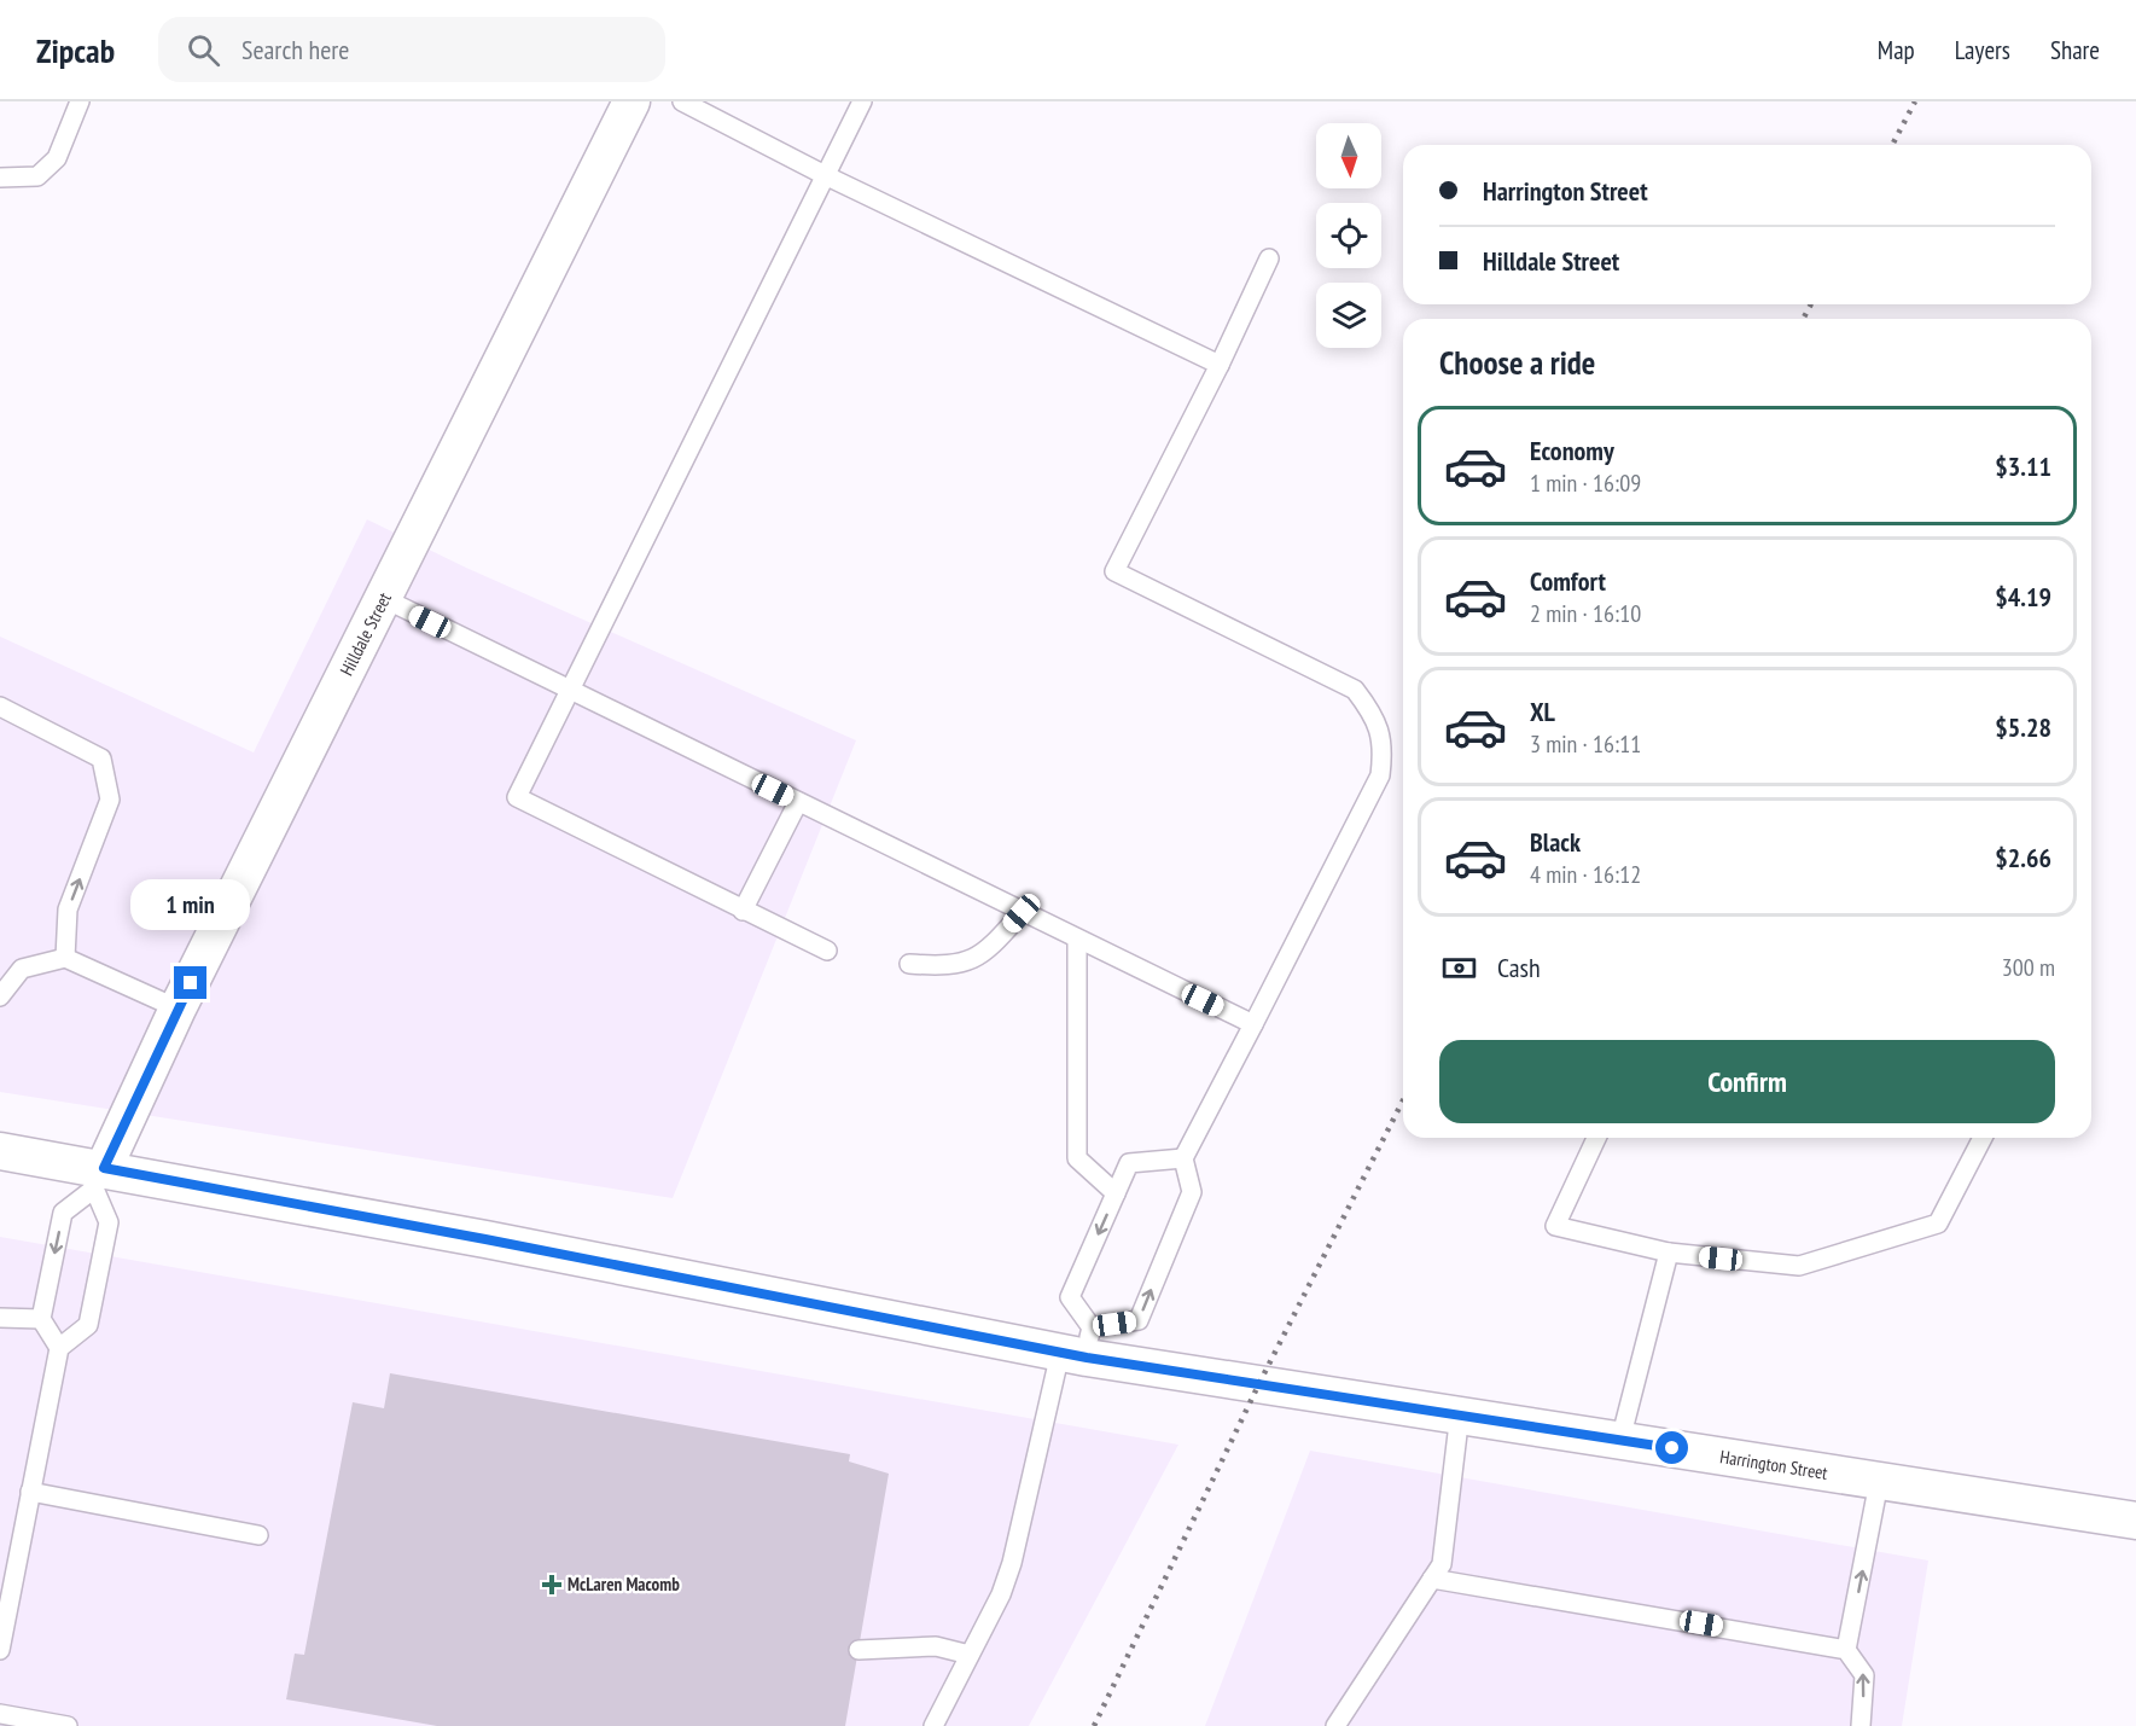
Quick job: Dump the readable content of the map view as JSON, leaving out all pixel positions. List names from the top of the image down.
{
  "streets": {
    "street": ["Hilldale Street", "Harrington Street"]
  },
  "crossings": [
    ["Hilldale Street", "Harrington Street"]
  ],
  "places": {
    "health": ["McLaren Macomb"]
  },
  "north": "bottom",
  "page": {
    "header": "Zipcab",
    "search": "Search here",
    "nav": ["Map", "Layers", "Share"],
    "banner": ["Harrington Street", "Hilldale Street"],
    "heading": "Choose a ride",
    "list": [
      {
        "name": "Economy",
        "note": "1 min · 16:09",
        "value": "$3.11"
      },
      {
        "name": "Comfort",
        "note": "2 min · 16:10",
        "value": "$4.19"
      },
      {
        "name": "XL",
        "note": "3 min · 16:11",
        "value": "$5.28"
      },
      {
        "name": "Black",
        "note": "4 min · 16:12",
        "value": "$2.66"
      }
    ],
    "bubble": "1 min",
    "pay": ["Cash", "300 m"],
    "buttons": "Confirm"
  }
}
